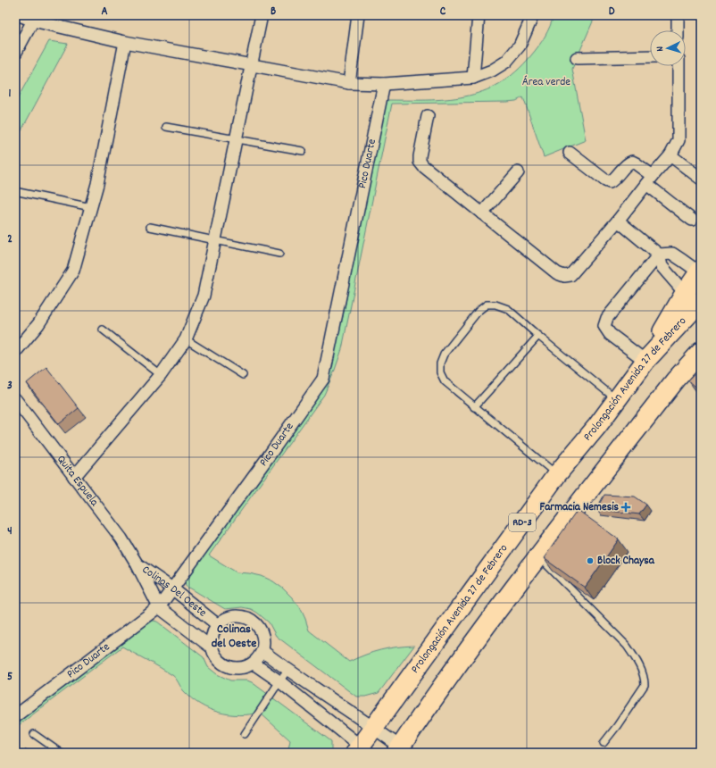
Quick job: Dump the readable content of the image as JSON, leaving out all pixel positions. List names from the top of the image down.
{
  "streets": {
    "main road": ["Prolongación Avenida 27 de Febrero", "RD-3"],
    "street": ["Pico Duarte", "Quita Espuela", "Colinas Del Oeste"]
  },
  "crossings": [
    ["Pico Duarte", "Colinas Del Oeste"],
    ["Quita Espuela", "Colinas Del Oeste"]
  ],
  "districts": ["Colinas del Oeste"],
  "parks": ["Área verde"],
  "places": {
    "health": ["Farmacia Nemesis"],
    "other": ["Block Chaysa"]
  },
  "north": "left",
  "grid": {
    "columns": [
      "A",
      "B",
      "C",
      "D"
    ],
    "rows": [
      "1",
      "2",
      "3",
      "4",
      "5"
    ]
  }
}
